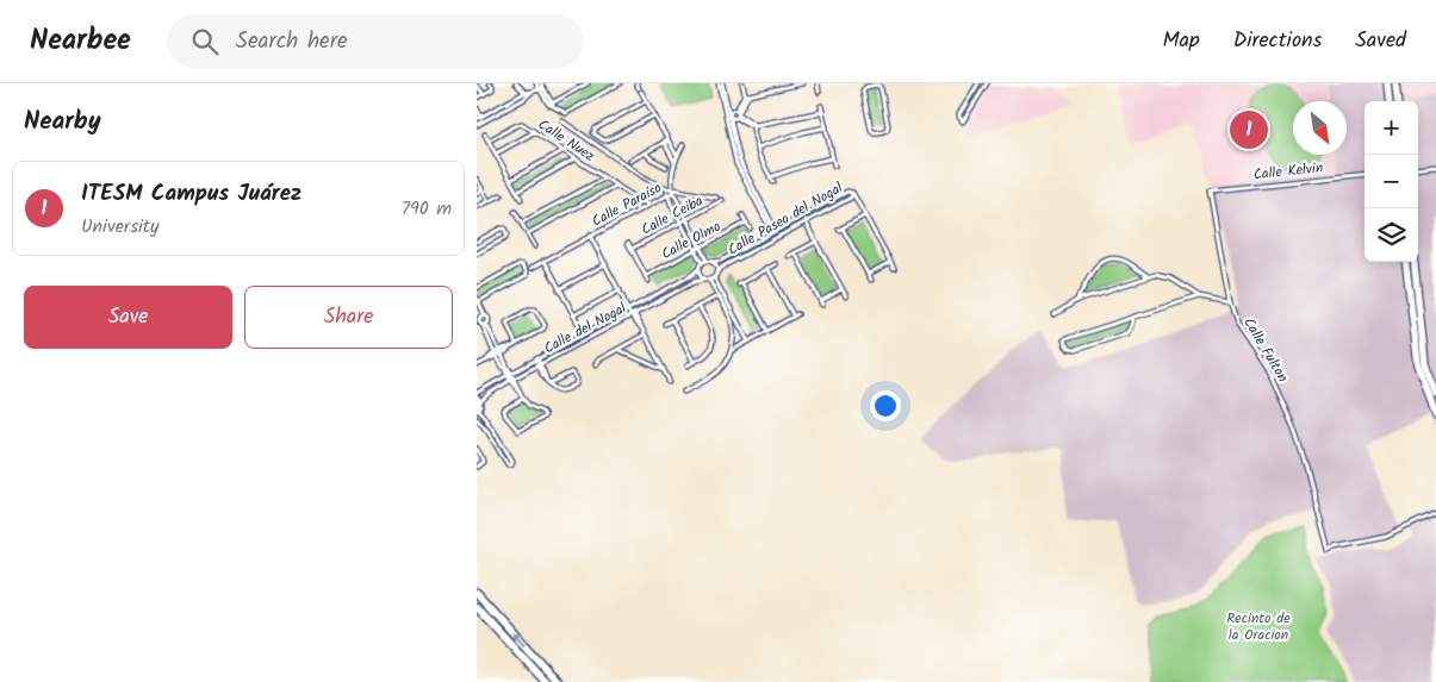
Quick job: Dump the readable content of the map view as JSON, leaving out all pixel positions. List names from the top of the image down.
{
  "streets": {
    "street": [
      "Calle Nuez",
      "Calle Kelvin",
      "Calle Paraíso",
      "Calle Ceiba",
      "Calle Paseo del Nogal",
      "Calle Olmo",
      "Calle del Nogal",
      "Calle Fulton"
    ]
  },
  "crossings": [
    ["Calle Nuez", "Calle Paraíso"],
    ["Calle Kelvin", "Calle Fulton"],
    ["Calle Paseo del Nogal", "Calle del Nogal"]
  ],
  "parks": ["Recinto de la Oracion"],
  "north": "bottom right",
  "page": {
    "header": "Nearbee",
    "search": "Search here",
    "nav": ["Map", "Directions", "Saved"],
    "heading": "Nearby",
    "map_buttons": ["+", "−"],
    "pins": "1",
    "list": [
      {
        "mark": "1",
        "name": "ITESM Campus Juárez",
        "note": "University",
        "value": "790 m"
      }
    ],
    "buttons": ["Save", "Share"]
  }
}
